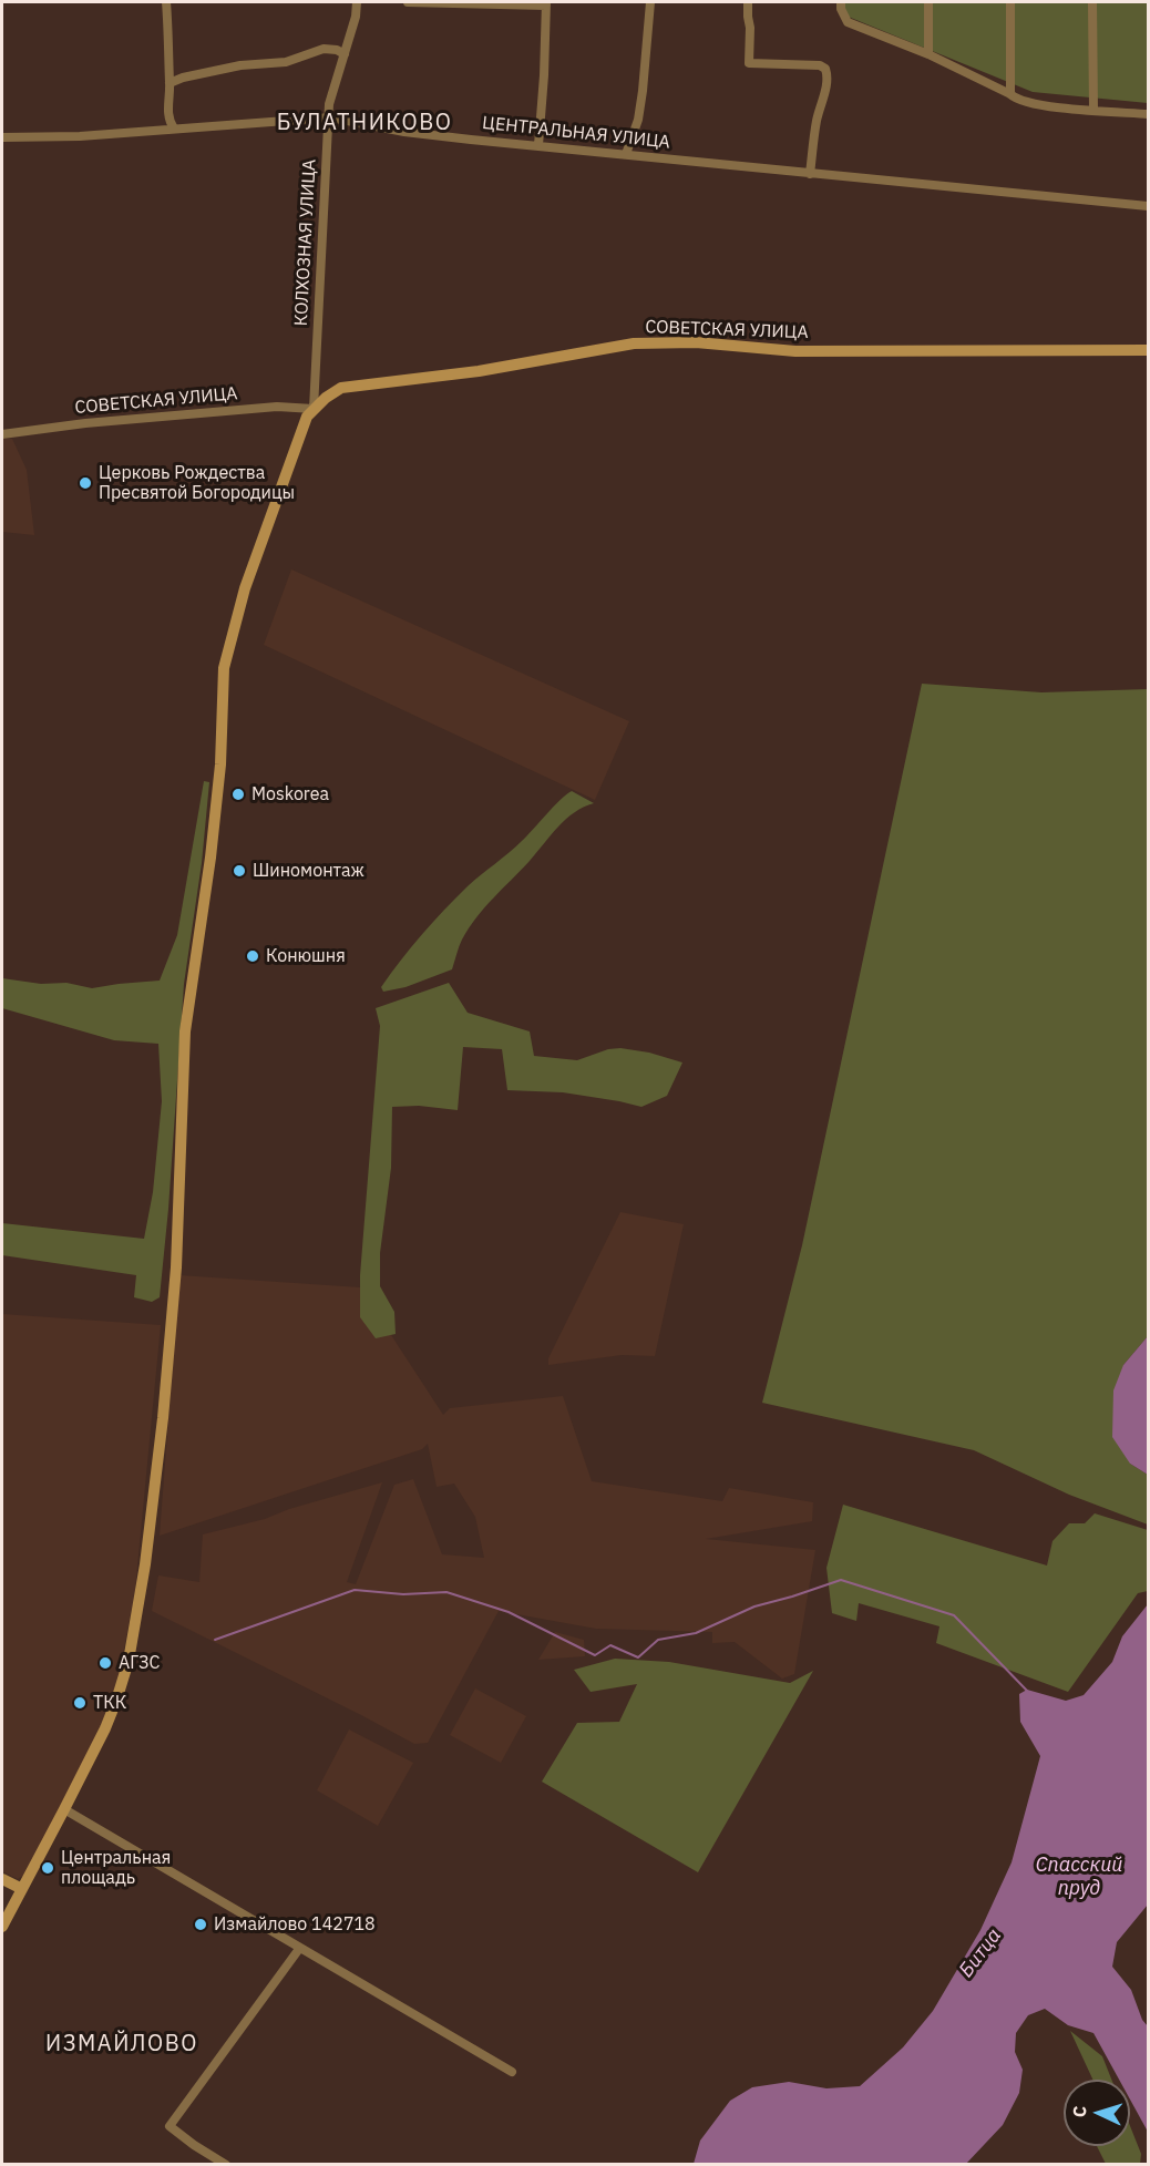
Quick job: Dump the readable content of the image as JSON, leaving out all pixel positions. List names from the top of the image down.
{
  "streets": {
    "street": ["ЦЕНТРАЛЬНАЯ УЛИЦА", "КОЛХОЗНАЯ УЛИЦА", "СОВЕТСКАЯ УЛИЦА"]
  },
  "crossings": [
    ["ЦЕНТРАЛЬНАЯ УЛИЦА", "КОЛХОЗНАЯ УЛИЦА"],
    ["КОЛХОЗНАЯ УЛИЦА", "СОВЕТСКАЯ УЛИЦА"]
  ],
  "districts": ["БУЛАТНИКОВО", "ИЗМАЙЛОВО"],
  "water": ["Спасский пруд", "Битца"],
  "places": [
    "Церковь Рождества Пресвятой Богородицы",
    "Moskorea",
    "Шиномонтаж",
    "Конюшня",
    "АГЗС",
    "ТКК",
    "Центральная площадь",
    "Измайлово 142718"
  ],
  "north": "left"
}
